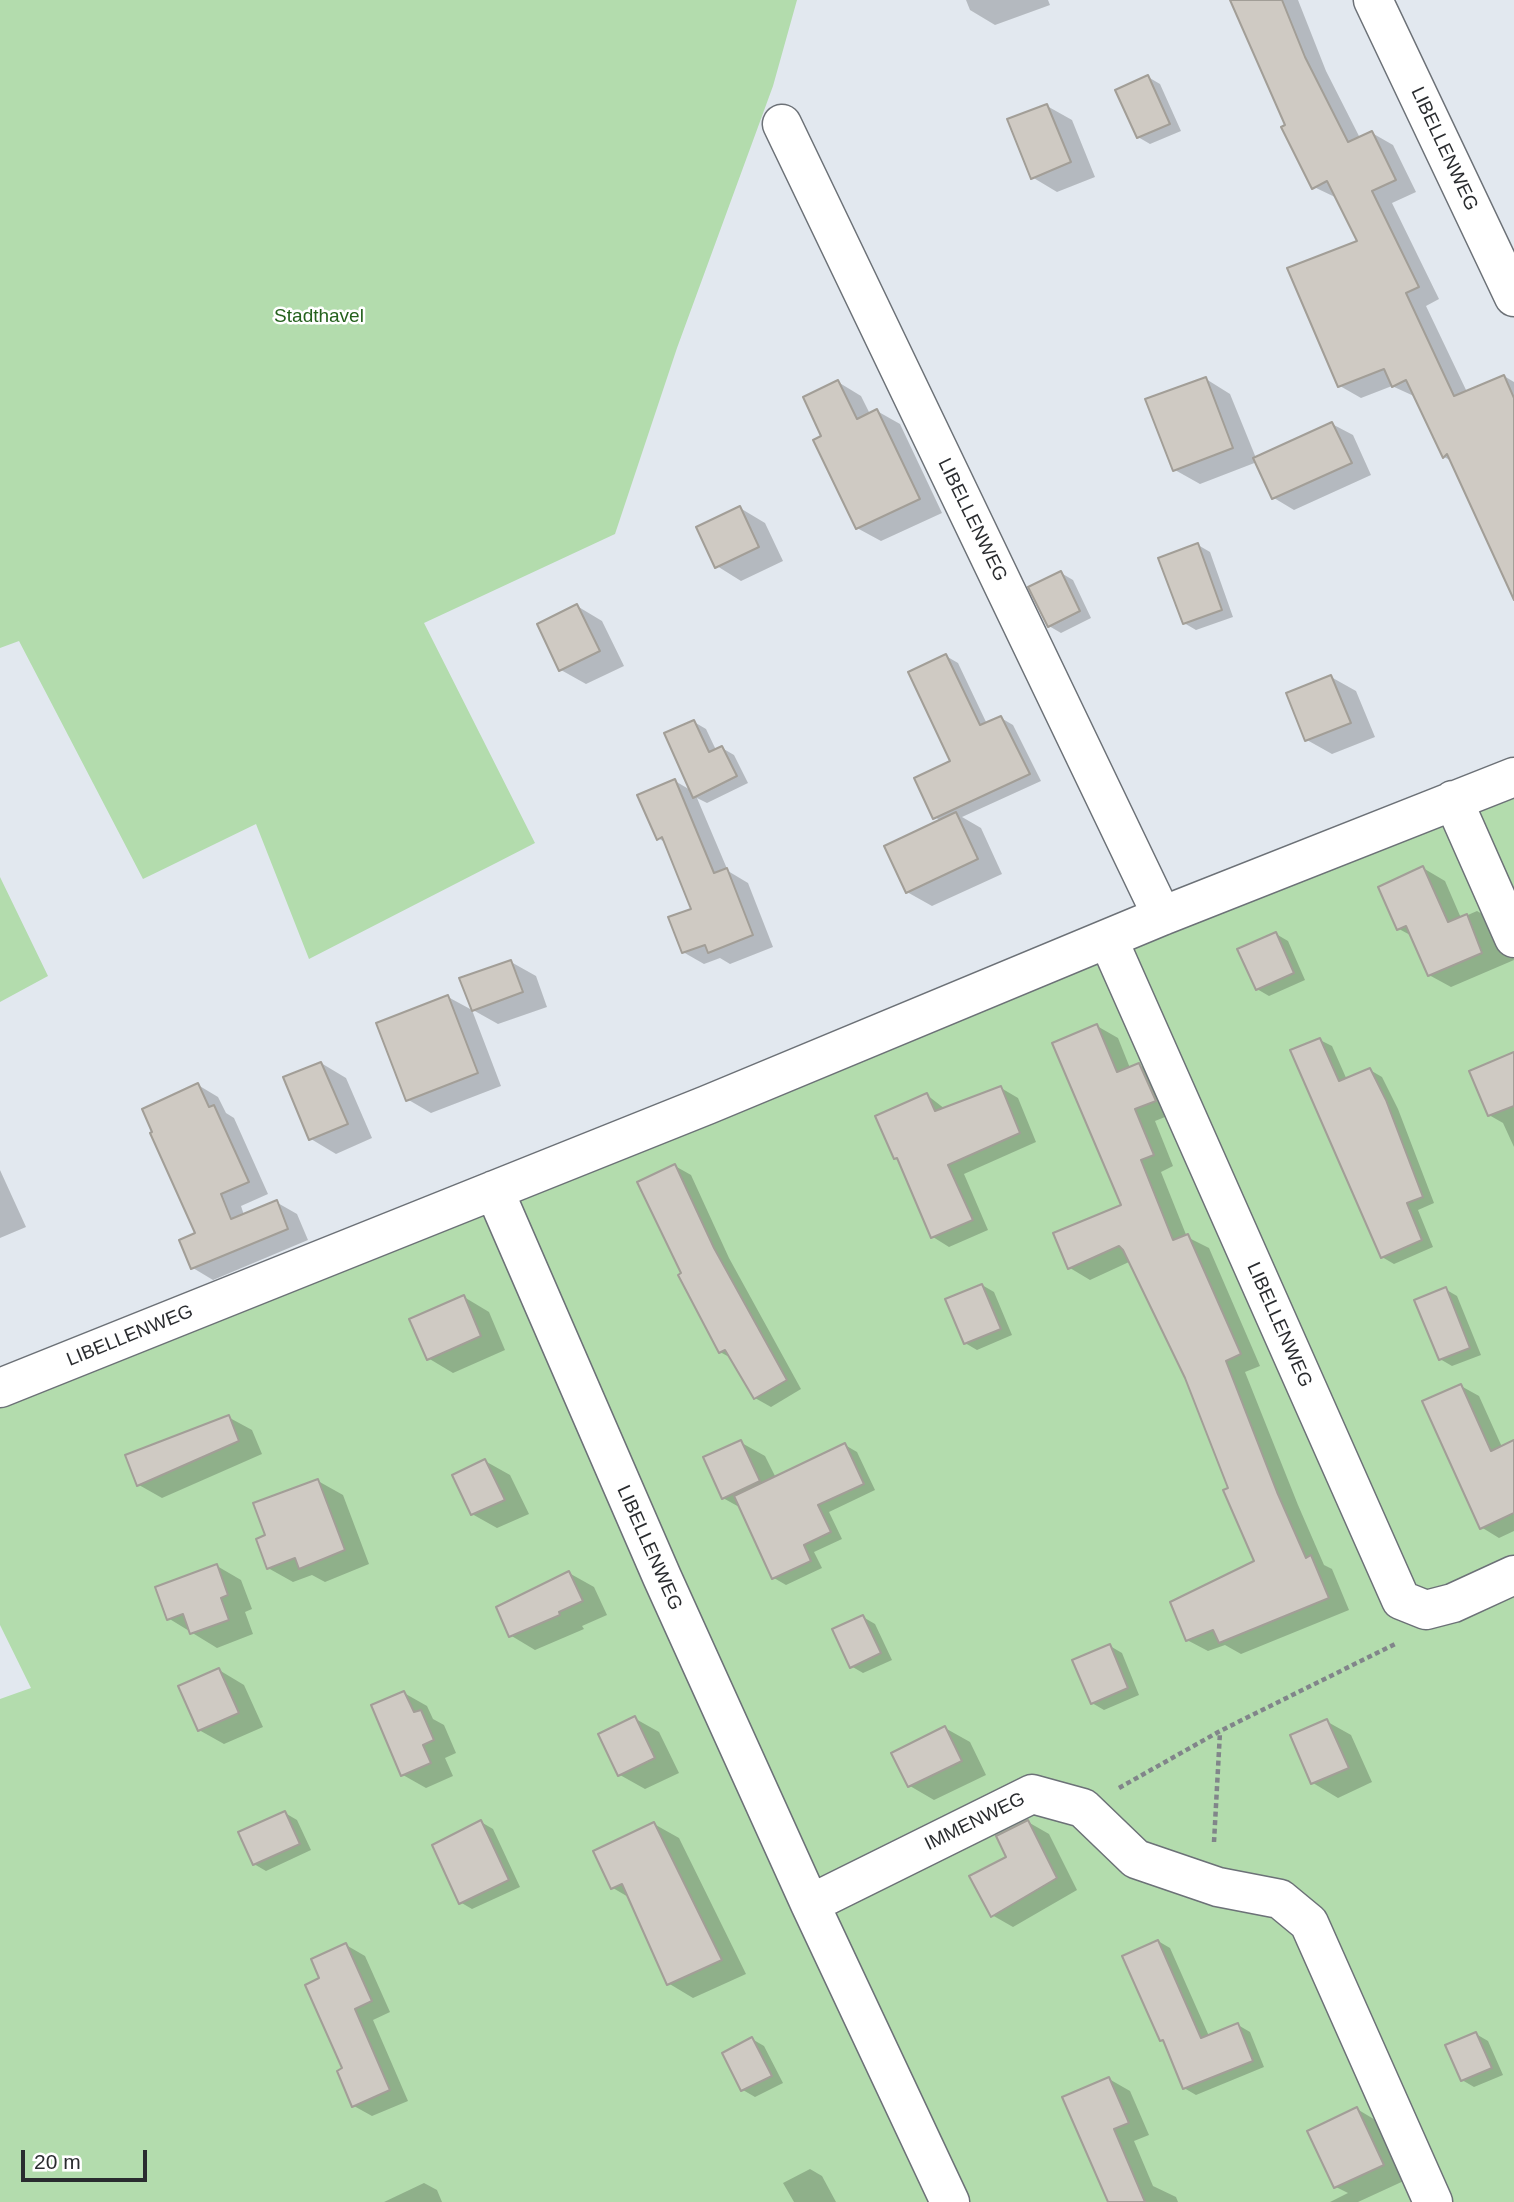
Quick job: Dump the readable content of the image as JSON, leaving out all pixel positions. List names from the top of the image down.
{
  "streets": {
    "street": ["LIBELLENWEG", "IMMENWEG"]
  },
  "crossings": [
    ["LIBELLENWEG", "IMMENWEG"]
  ],
  "parks": ["Stadthavel"],
  "scale_bar": "20 m"
}
